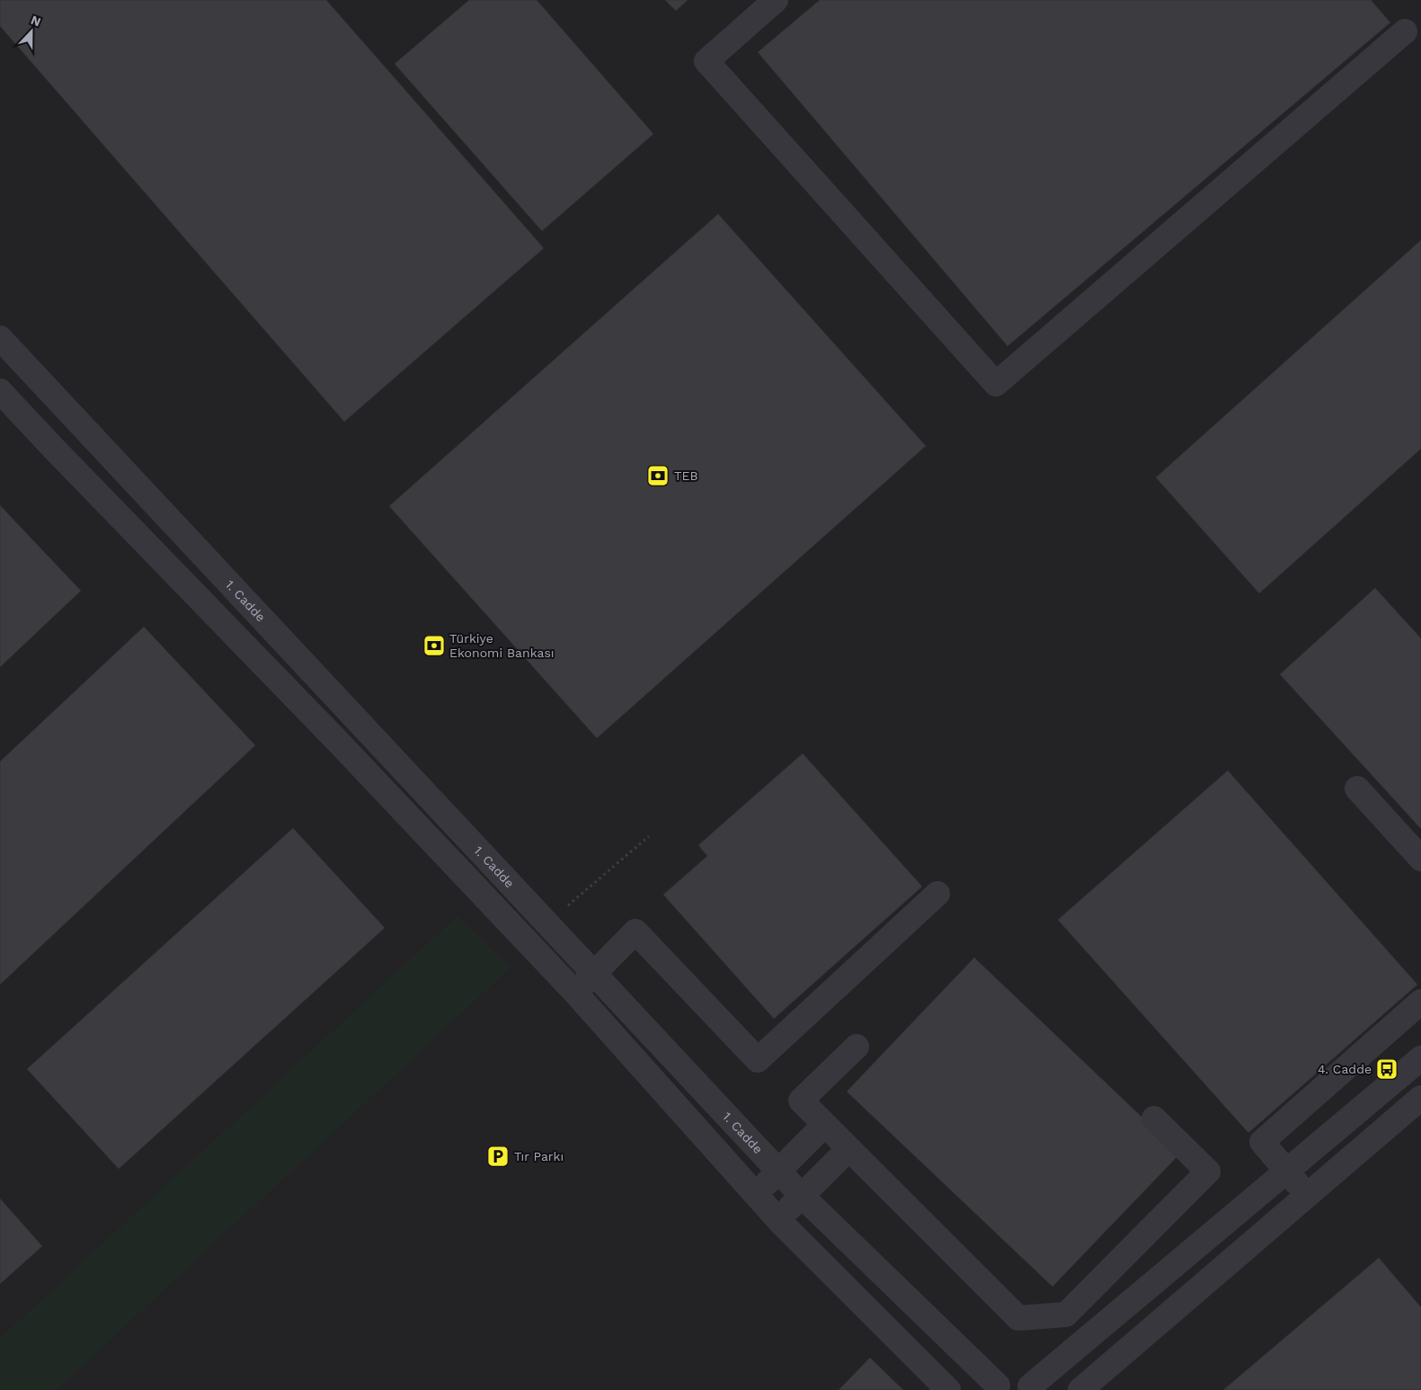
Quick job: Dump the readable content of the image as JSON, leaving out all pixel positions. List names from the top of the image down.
{
  "streets": {
    "street": ["1. Cadde"]
  },
  "places": {
    "bank": ["TEB", "Türkiye Ekonomi Bankası"],
    "bus stop": ["4. Cadde"],
    "parking": ["Tır Parkı"]
  },
  "north": "top"
}
